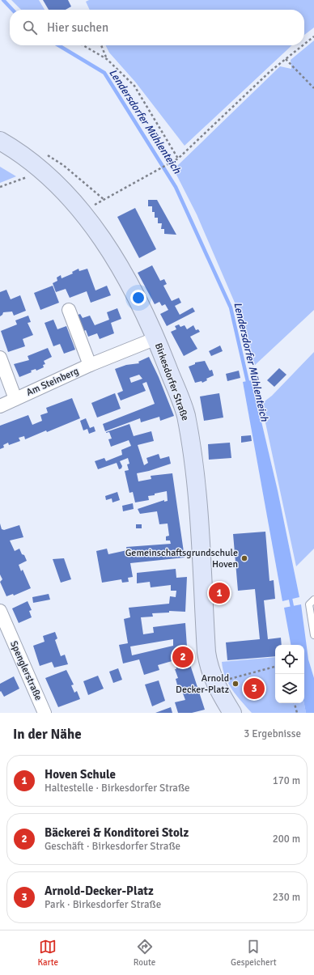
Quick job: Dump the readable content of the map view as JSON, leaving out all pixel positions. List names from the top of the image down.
{
  "streets": {
    "main road": ["Birkesdorfer Straße"],
    "street": ["Am Steinberg", "Spenglerstraße"]
  },
  "crossings": [
    ["Am Steinberg", "Birkesdorfer Straße"]
  ],
  "water": ["Lendersdorfer Mühlenteich"],
  "places": ["Gemeinschaftsgrundschule Hoven", "Arnold Decker-Platz"],
  "page": {
    "search": "Hier suchen",
    "pins": ["1", "2", "3"],
    "heading": ["In der Nähe", "3 Ergebnisse"],
    "list": [
      {
        "mark": "1",
        "name": "Hoven Schule",
        "note": "Haltestelle · Birkesdorfer Straße",
        "value": "170 m"
      },
      {
        "mark": "2",
        "name": "Bäckerei & Konditorei Stolz",
        "note": "Geschäft · Birkesdorfer Straße",
        "value": "200 m"
      },
      {
        "mark": "3",
        "name": "Arnold-Decker-Platz",
        "note": "Park · Birkesdorfer Straße",
        "value": "230 m"
      }
    ],
    "nav": ["Karte", "Route", "Gespeichert"]
  }
}
